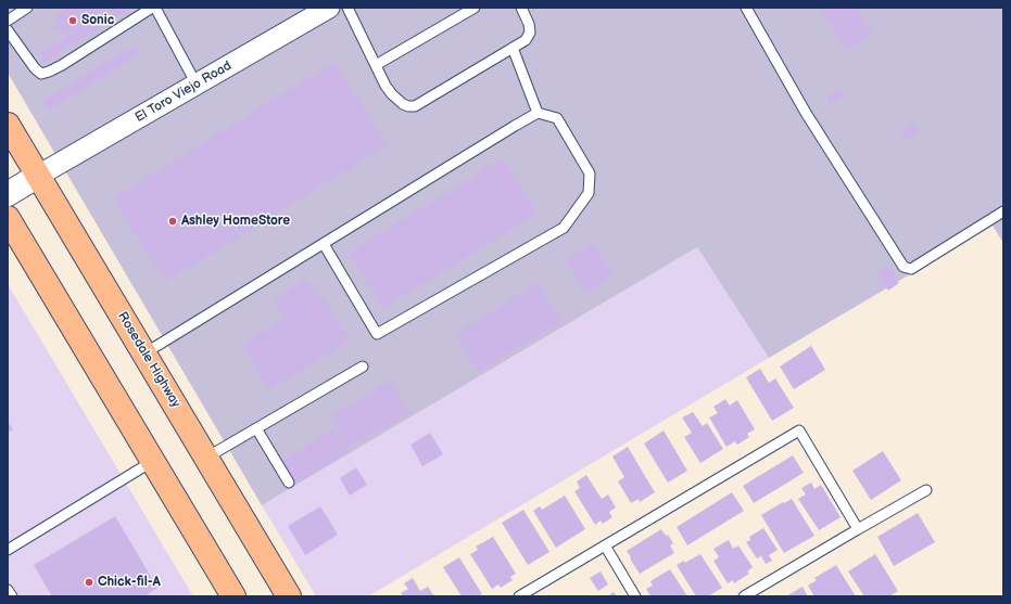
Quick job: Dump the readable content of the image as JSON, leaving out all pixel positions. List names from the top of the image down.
{
  "streets": {
    "main road": ["Rosedale Highway"],
    "street": ["El Toro Viejo Road"]
  },
  "crossings": [
    ["El Toro Viejo Road", "Rosedale Highway"]
  ],
  "places": ["Sonic", "Ashley HomeStore", "Chick-fil-A"]
}
